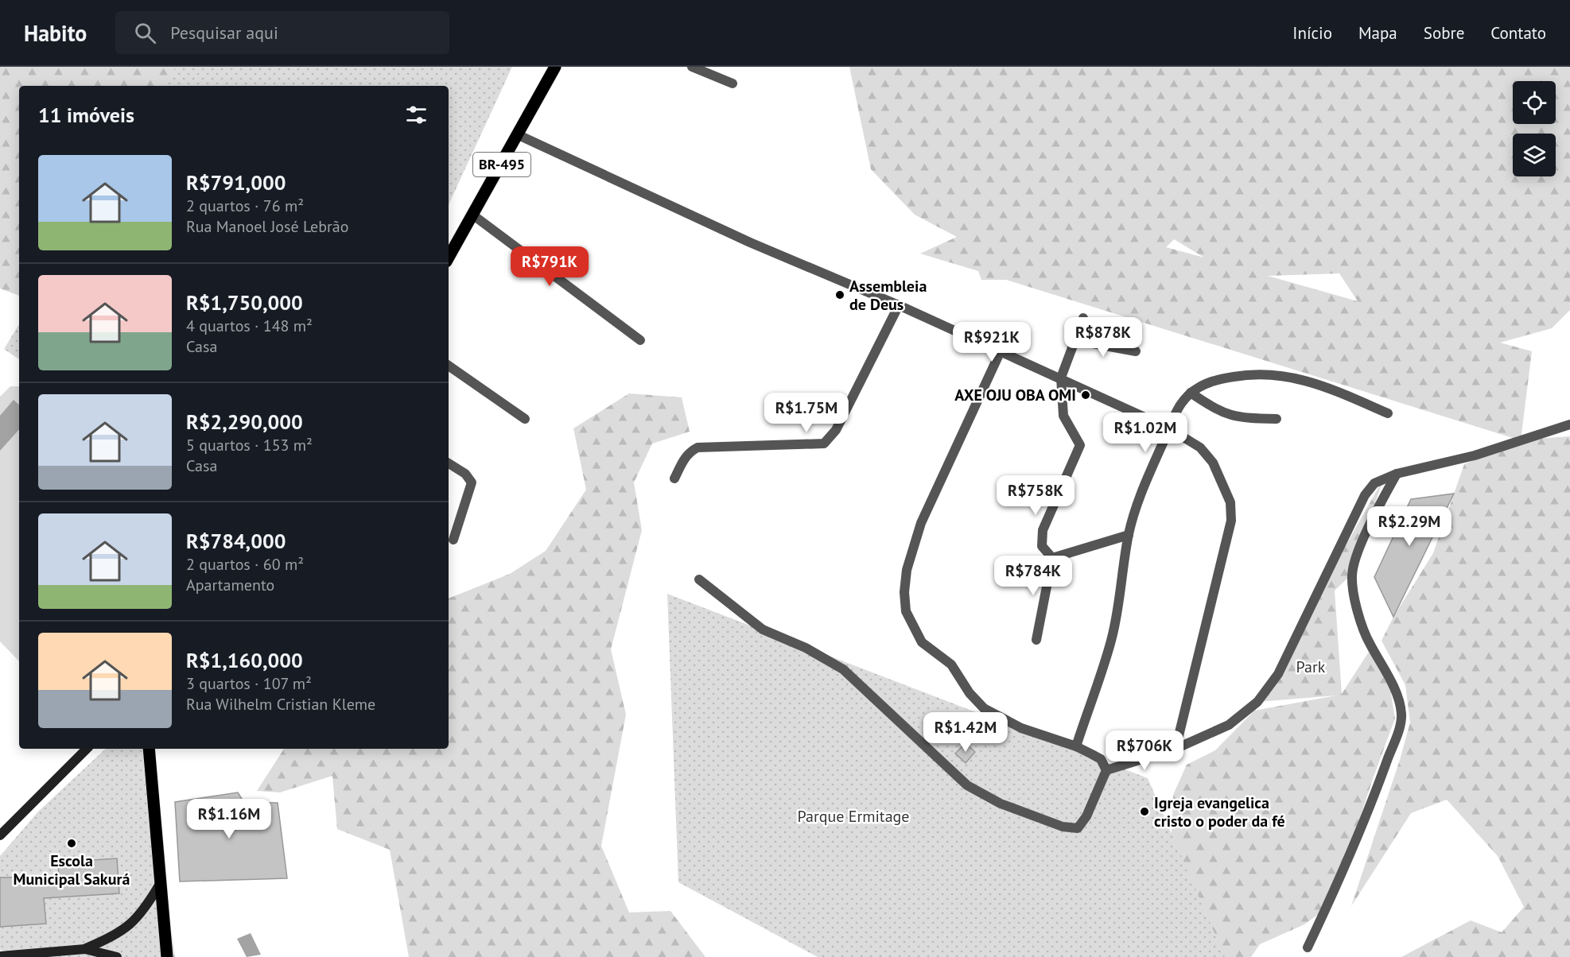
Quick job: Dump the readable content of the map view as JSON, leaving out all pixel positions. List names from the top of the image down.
{
  "streets": {
    "main road": ["BR-495"]
  },
  "parks": ["Park", "Parque Ermitage"],
  "places": [
    "Assembleia de Deus",
    "AXE OJU OBA OMI",
    "Igreja evangelica cristo o poder da fé",
    "Escola Municipal Sakurá"
  ],
  "page": {
    "header": "Habito",
    "search": "Pesquisar aqui",
    "nav": [
      "Início",
      "Mapa",
      "Sobre",
      "Contato"
    ],
    "heading": "11 imóveis",
    "list": [
      {
        "name": "R$791,000",
        "note": "2 quartos · 76 m² · Rua Manoel José Lebrão"
      },
      {
        "name": "R$1,750,000",
        "note": "4 quartos · 148 m² · Casa"
      },
      {
        "name": "R$2,290,000",
        "note": "5 quartos · 153 m² · Casa"
      },
      {
        "name": "R$784,000",
        "note": "2 quartos · 60 m² · Apartamento"
      },
      {
        "name": "R$1,160,000",
        "note": "3 quartos · 107 m² · Rua Wilhelm Cristian Kleme"
      }
    ],
    "price": [
      "R$791K",
      "R$878K",
      "R$921K",
      "R$1.75M",
      "R$1.02M",
      "R$758K",
      "R$2.29M",
      "R$784K",
      "R$1.42M",
      "R$706K",
      "R$1.16M"
    ]
  }
}
